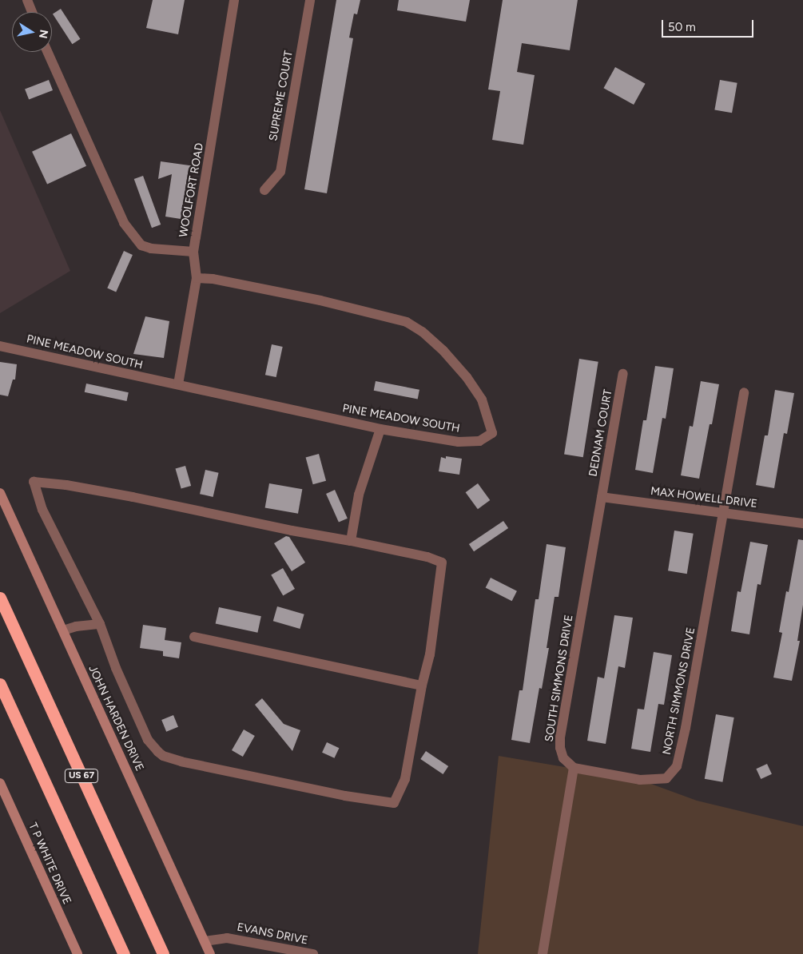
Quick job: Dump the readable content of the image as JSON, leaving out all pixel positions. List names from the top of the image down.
{
  "streets": {
    "highway": ["US 67"],
    "street": [
      "SUPREME COURT",
      "WOOLFORT ROAD",
      "PINE MEADOW SOUTH",
      "DEDNAM COURT",
      "MAX HOWELL DRIVE",
      "SOUTH SIMMONS DRIVE",
      "NORTH SIMMONS DRIVE",
      "JOHN HARDEN DRIVE",
      "T P WHITE DRIVE",
      "EVANS DRIVE"
    ]
  },
  "crossings": [
    ["WOOLFORT ROAD", "PINE MEADOW SOUTH"],
    ["DEDNAM COURT", "MAX HOWELL DRIVE"],
    ["DEDNAM COURT", "SOUTH SIMMONS DRIVE"],
    ["MAX HOWELL DRIVE", "SOUTH SIMMONS DRIVE"],
    ["MAX HOWELL DRIVE", "NORTH SIMMONS DRIVE"],
    ["SOUTH SIMMONS DRIVE", "NORTH SIMMONS DRIVE"],
    ["JOHN HARDEN DRIVE", "EVANS DRIVE"]
  ],
  "scale_bar": "50 m",
  "north": "right"
}
